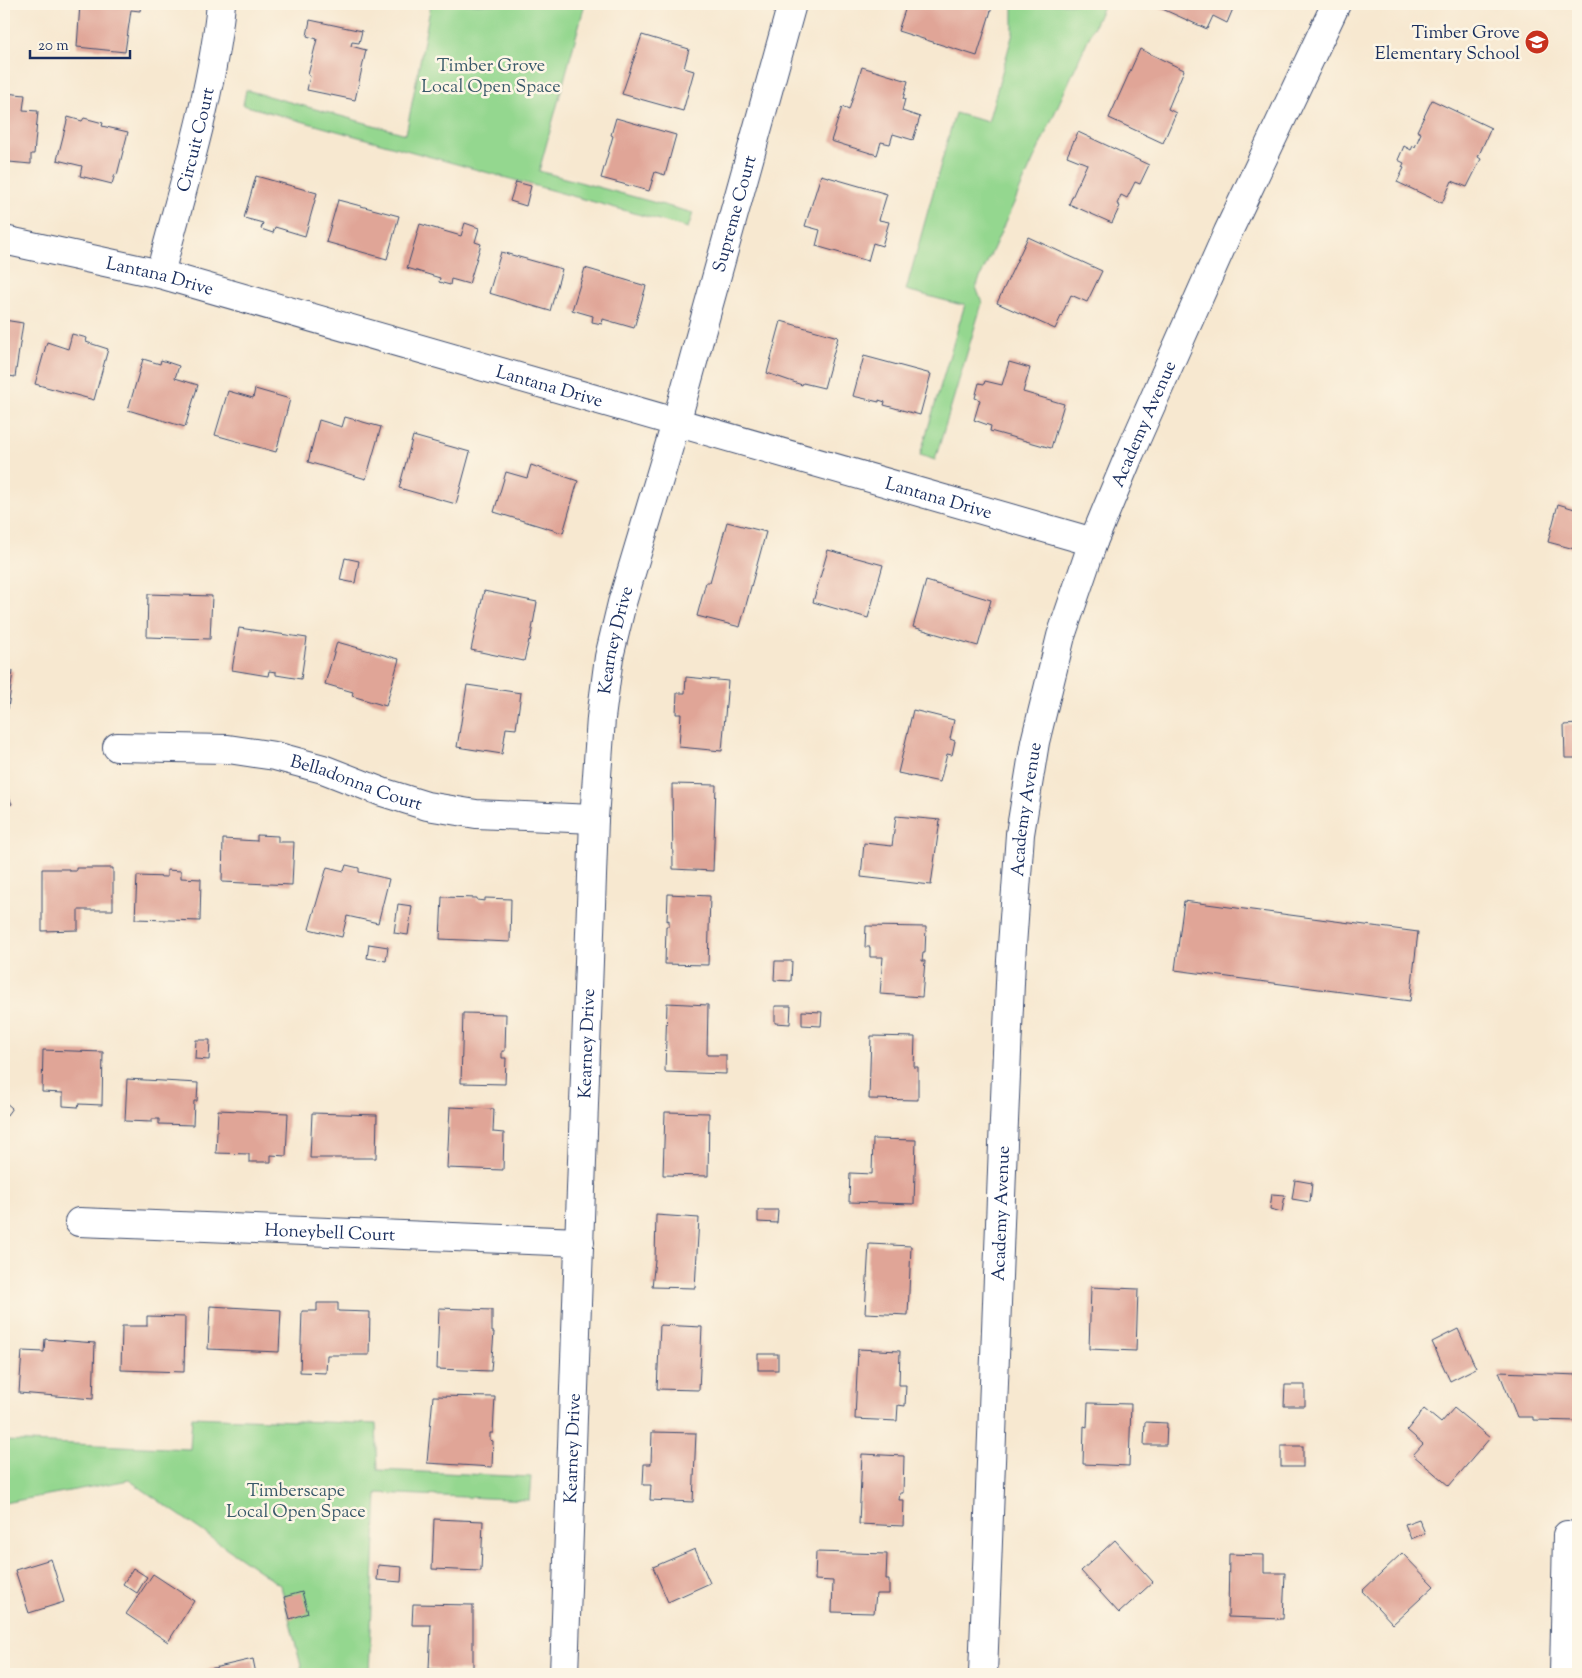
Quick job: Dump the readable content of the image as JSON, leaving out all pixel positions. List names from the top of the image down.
{
  "streets": {
    "street": [
      "Circuit Court",
      "Supreme Court",
      "Lantana Drive",
      "Academy Avenue",
      "Kearney Drive",
      "Belladonna Court",
      "Honeybell Court"
    ]
  },
  "crossings": [
    ["Circuit Court", "Lantana Drive"],
    ["Supreme Court", "Lantana Drive"],
    ["Supreme Court", "Kearney Drive"],
    ["Lantana Drive", "Academy Avenue"],
    ["Lantana Drive", "Kearney Drive"],
    ["Kearney Drive", "Belladonna Court"],
    ["Kearney Drive", "Honeybell Court"]
  ],
  "parks": ["Timber Grove Local Open Space", "Timberscape Local Open Space"],
  "places": {
    "school or university": ["Timber Grove Elementary School"]
  },
  "scale_bar": "20 m"
}
